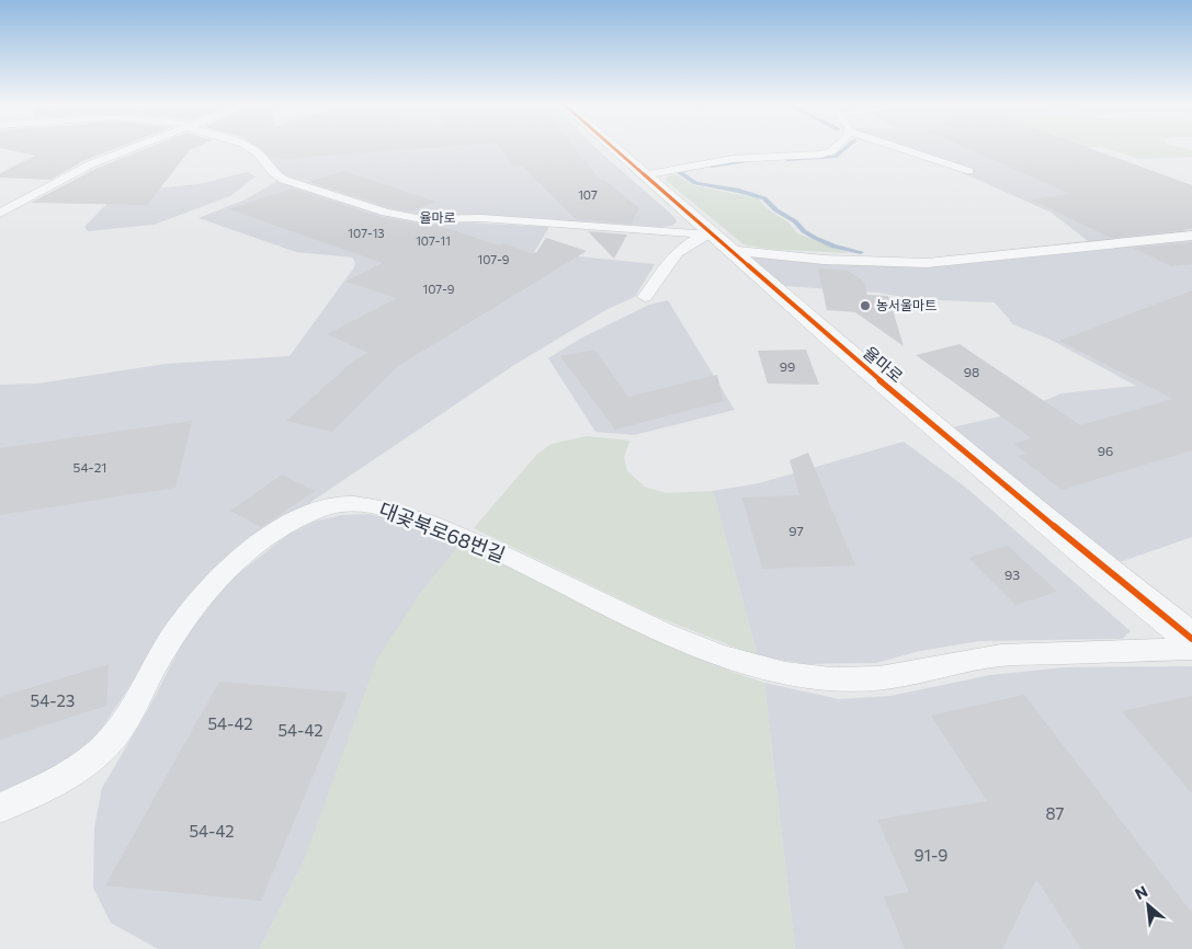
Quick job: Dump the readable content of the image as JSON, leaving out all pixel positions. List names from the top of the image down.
{
  "streets": {
    "street": ["율마로"],
    "lane": ["대곶북로68번길"]
  },
  "places": ["농서울마트"],
  "house_numbers": [
    "107",
    "107-13",
    "107-11",
    "107-9",
    "107-9",
    "99",
    "98",
    "96",
    "54-21",
    "97",
    "93",
    "54-23",
    "54-42",
    "54-42",
    "87",
    "54-42",
    "91-9"
  ],
  "north": "top left"
}
